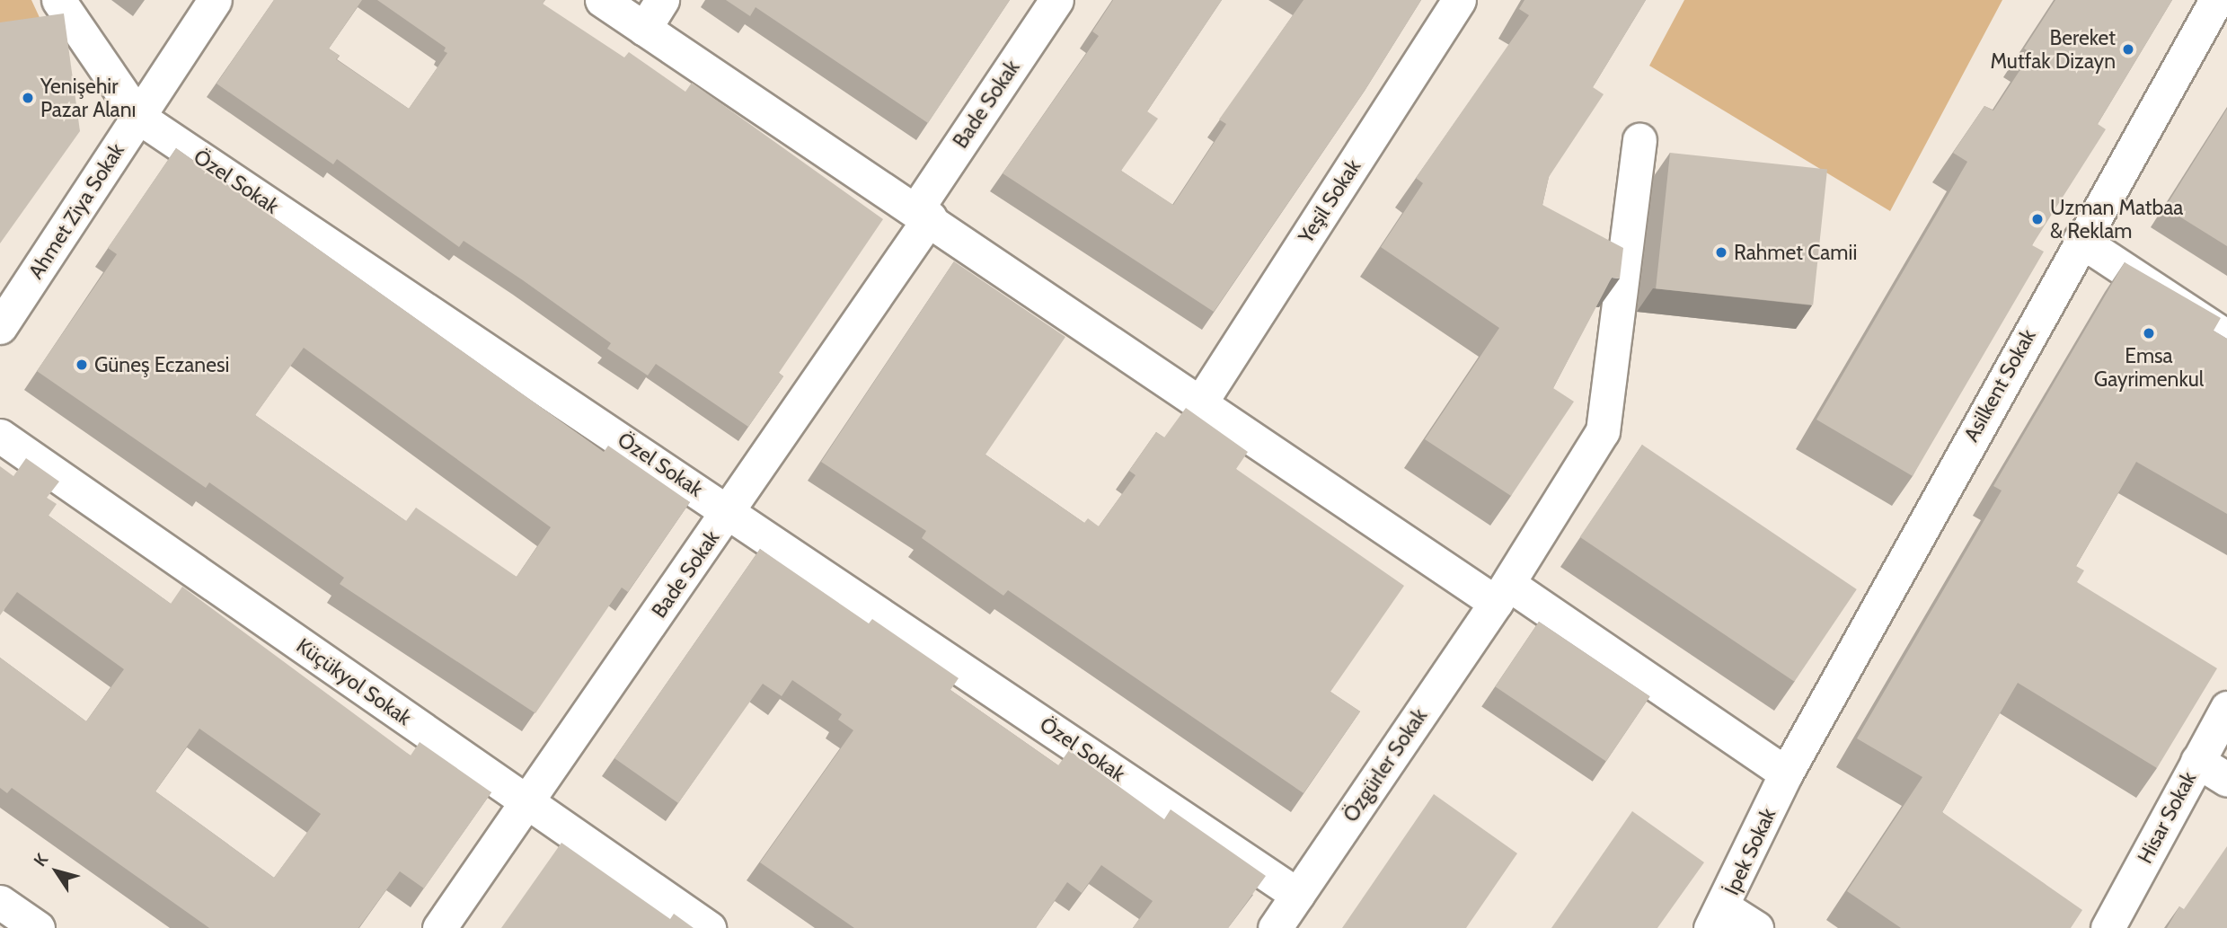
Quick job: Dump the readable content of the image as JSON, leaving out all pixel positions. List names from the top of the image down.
{
  "streets": {
    "street": [
      "Bade Sokak",
      "Özel Sokak",
      "Yeşil Sokak",
      "Ahmet Ziya Sokak",
      "Asilkent Sokak",
      "Küçükyol Sokak",
      "Özgürler Sokak",
      "Hisar Sokak",
      "İpek Sokak"
    ]
  },
  "crossings": [
    ["Bade Sokak", "Özel Sokak"],
    ["Bade Sokak", "Küçükyol Sokak"],
    ["Özel Sokak", "Ahmet Ziya Sokak"],
    ["Özel Sokak", "Özgürler Sokak"],
    ["Asilkent Sokak", "İpek Sokak"]
  ],
  "places": [
    "Bereket Mutfak Dizayn",
    "Yenişehir Pazar Alanı",
    "Uzman Matbaa & Reklam",
    "Rahmet Camii",
    "Emsa Gayrimenkul",
    "Güneş Eczanesi"
  ],
  "north": "top left"
}
